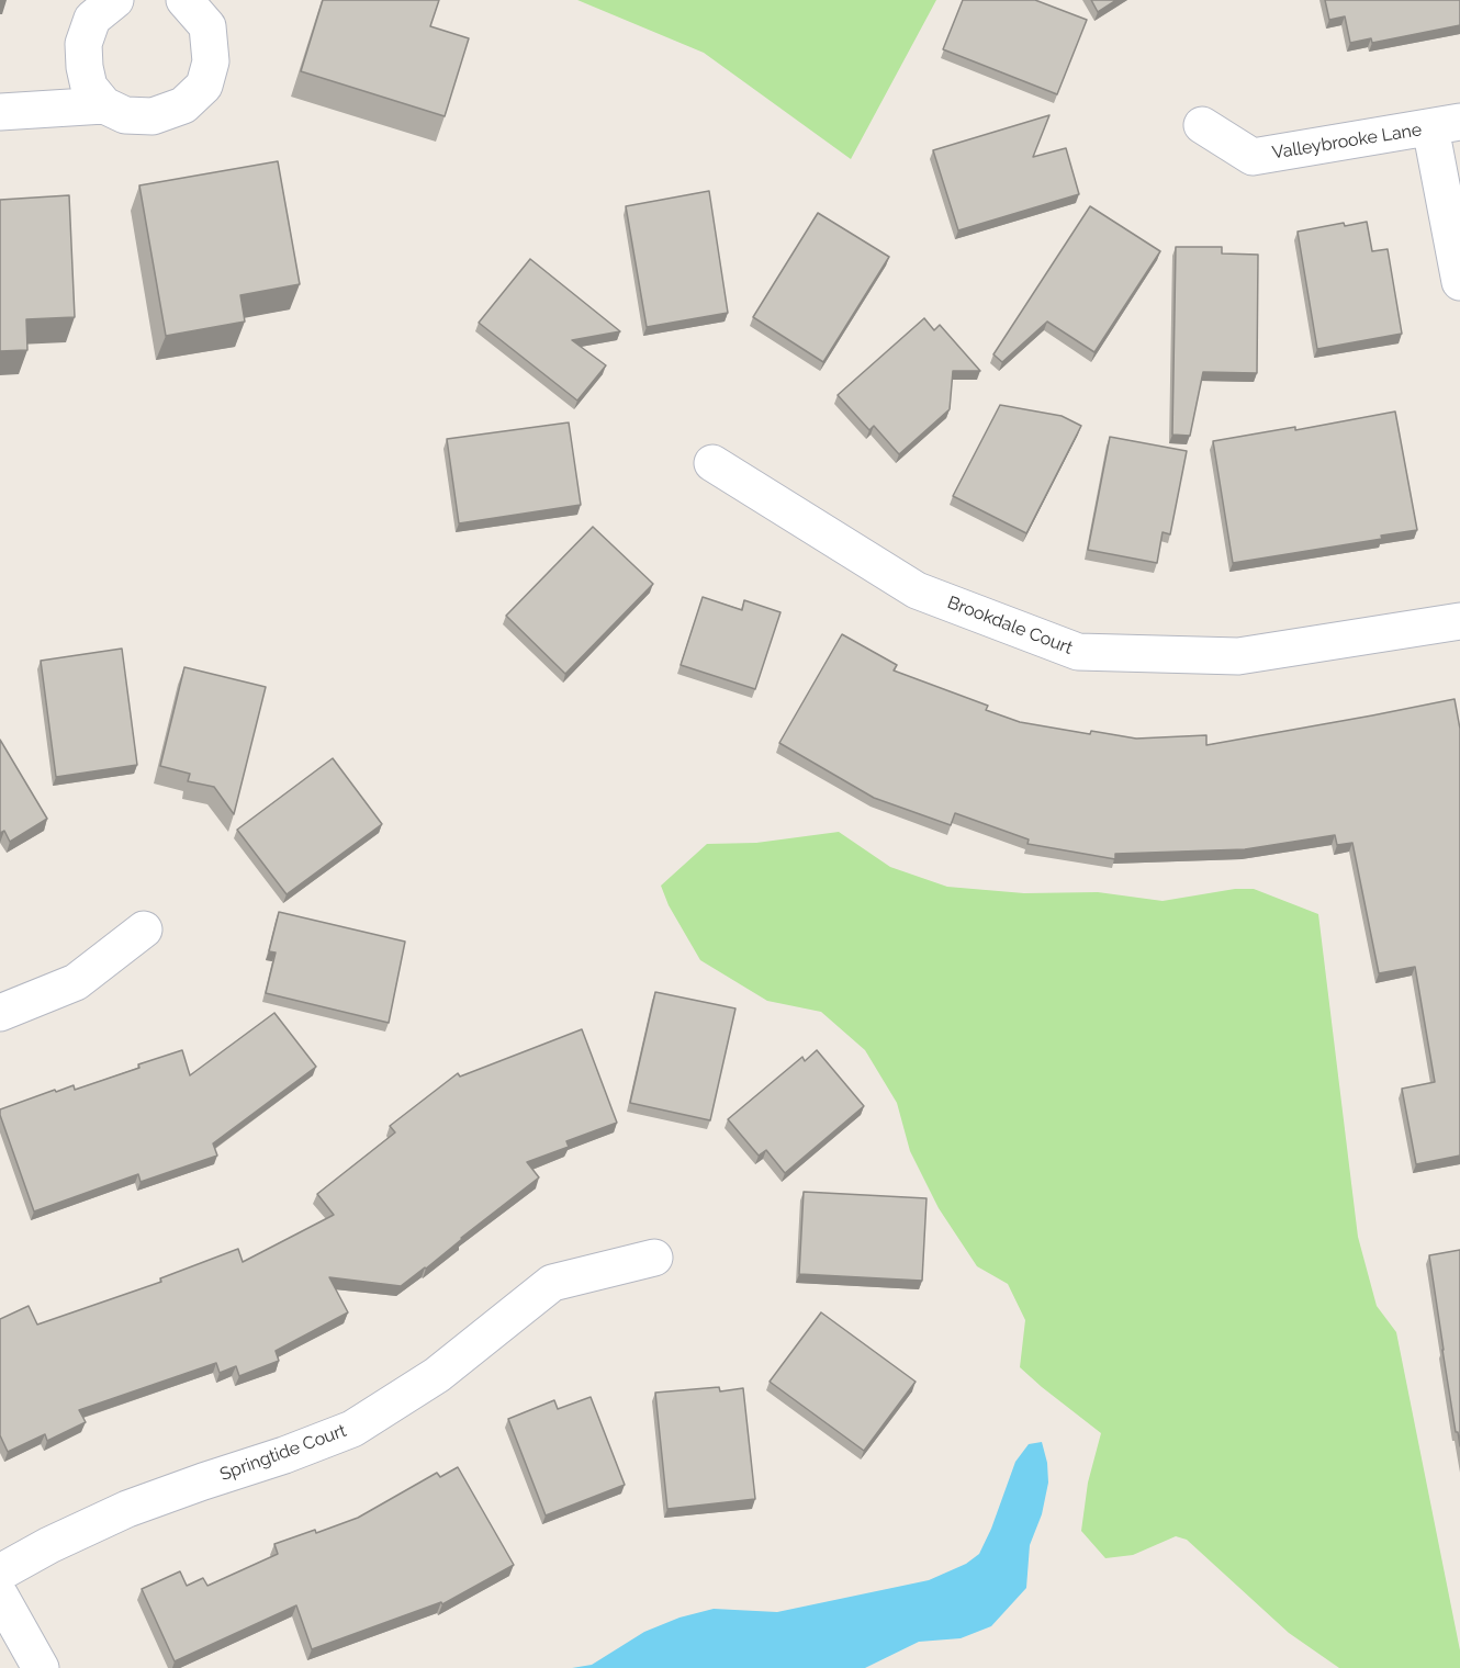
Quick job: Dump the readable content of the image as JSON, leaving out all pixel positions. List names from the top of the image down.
{
  "streets": {
    "street": ["Valleybrooke Lane", "Brookdale Court", "Springtide Court"]
  }
}
